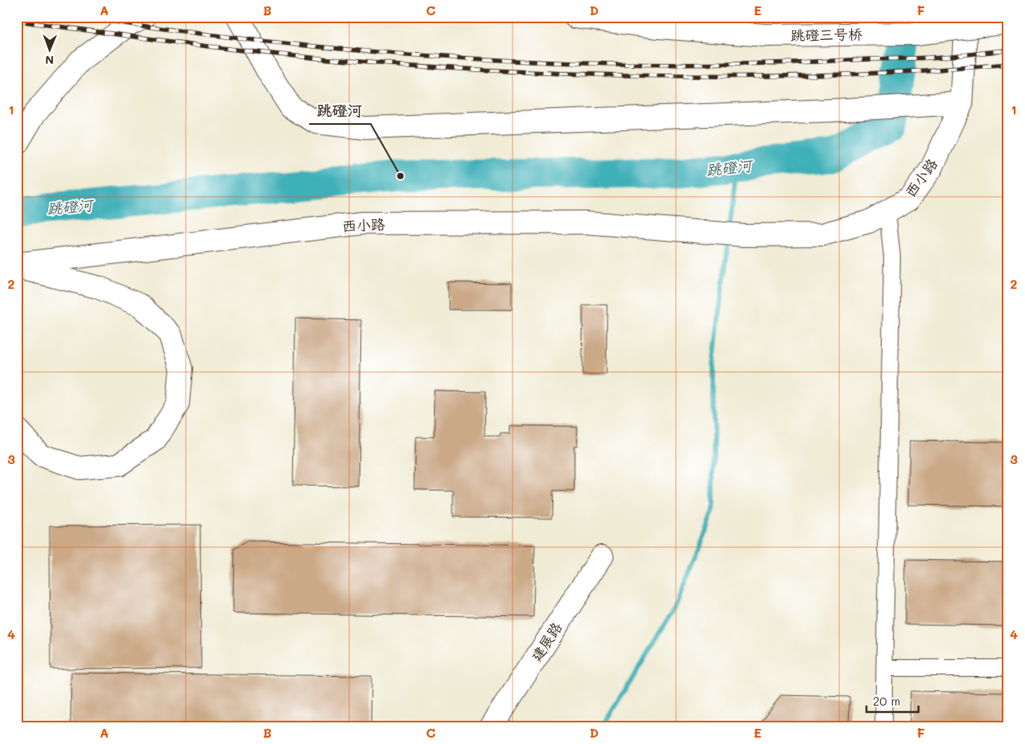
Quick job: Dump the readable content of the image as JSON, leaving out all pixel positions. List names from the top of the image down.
{
  "streets": {
    "main road": ["跳磴三号桥", "西小路", "建展路"]
  },
  "water": ["跳磴河"],
  "places": ["跳磴河"],
  "scale_bar": "20 m",
  "north": "bottom",
  "grid": {
    "columns": [
      "A",
      "B",
      "C",
      "D",
      "E",
      "F"
    ],
    "rows": [
      "1",
      "2",
      "3",
      "4"
    ]
  }
}
